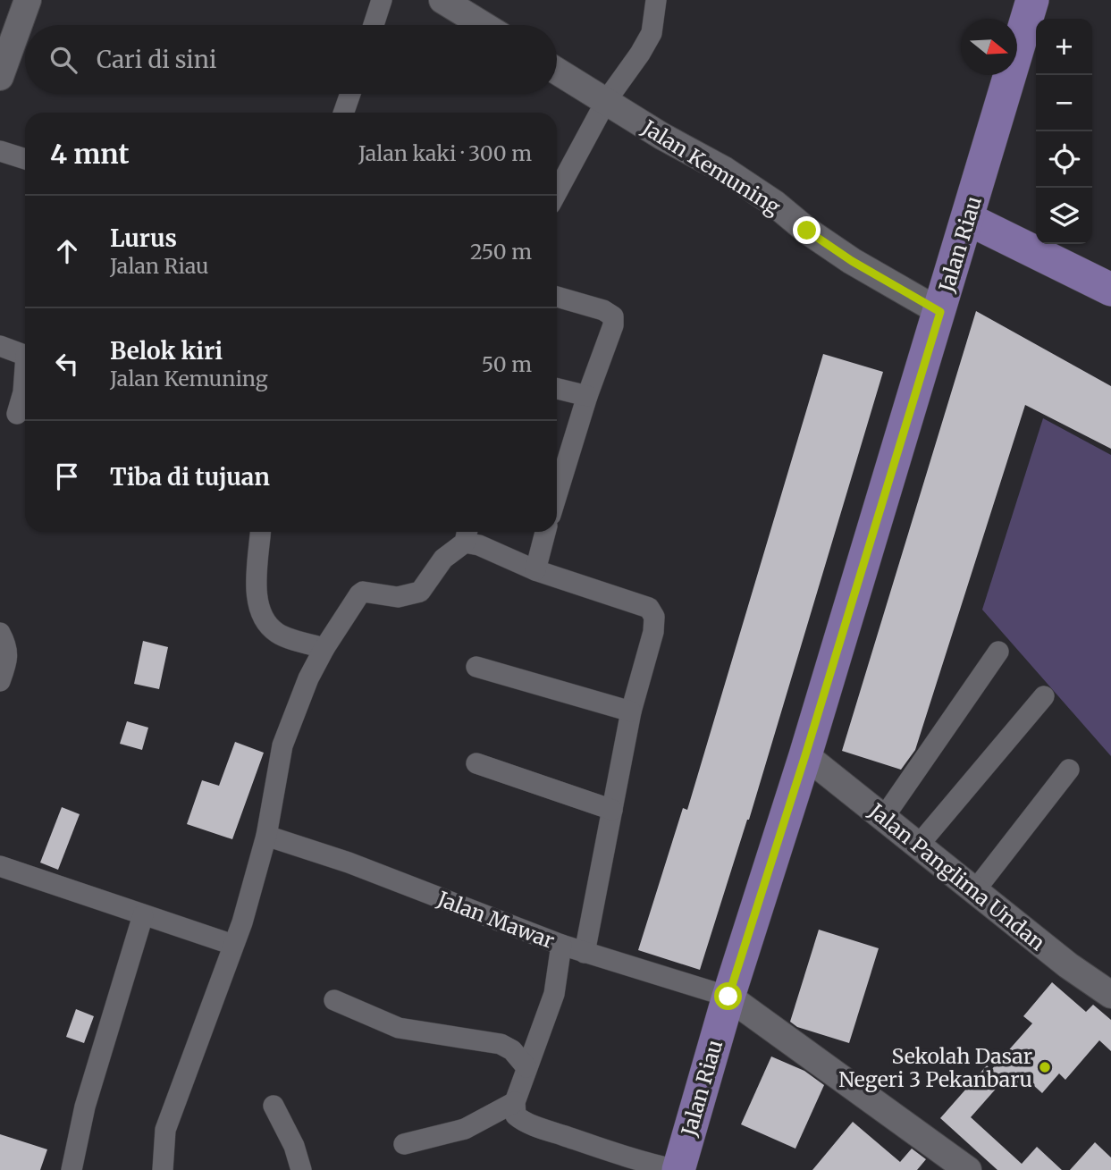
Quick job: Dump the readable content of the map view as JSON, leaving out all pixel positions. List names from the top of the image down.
{
  "streets": {
    "main road": ["Jalan Riau"],
    "street": ["Jalan Kemuning", "Jalan Panglima Undan", "Jalan Mawar"]
  },
  "crossings": [
    ["Jalan Kemuning", "Jalan Riau"],
    ["Jalan Riau", "Jalan Panglima Undan"],
    ["Jalan Riau", "Jalan Mawar"]
  ],
  "places": ["Sekolah Dasar Negeri 3 Pekanbaru"],
  "north": "right",
  "page": {
    "map_buttons": ["+", "−"],
    "search": "Cari di sini",
    "heading": ["4 mnt", "Jalan kaki · 300 m"],
    "list": [
      ["Lurus", "Jalan Riau", "250 m"],
      ["Belok kiri", "Jalan Kemuning", "50 m"],
      "Tiba di tujuan"
    ]
  }
}
